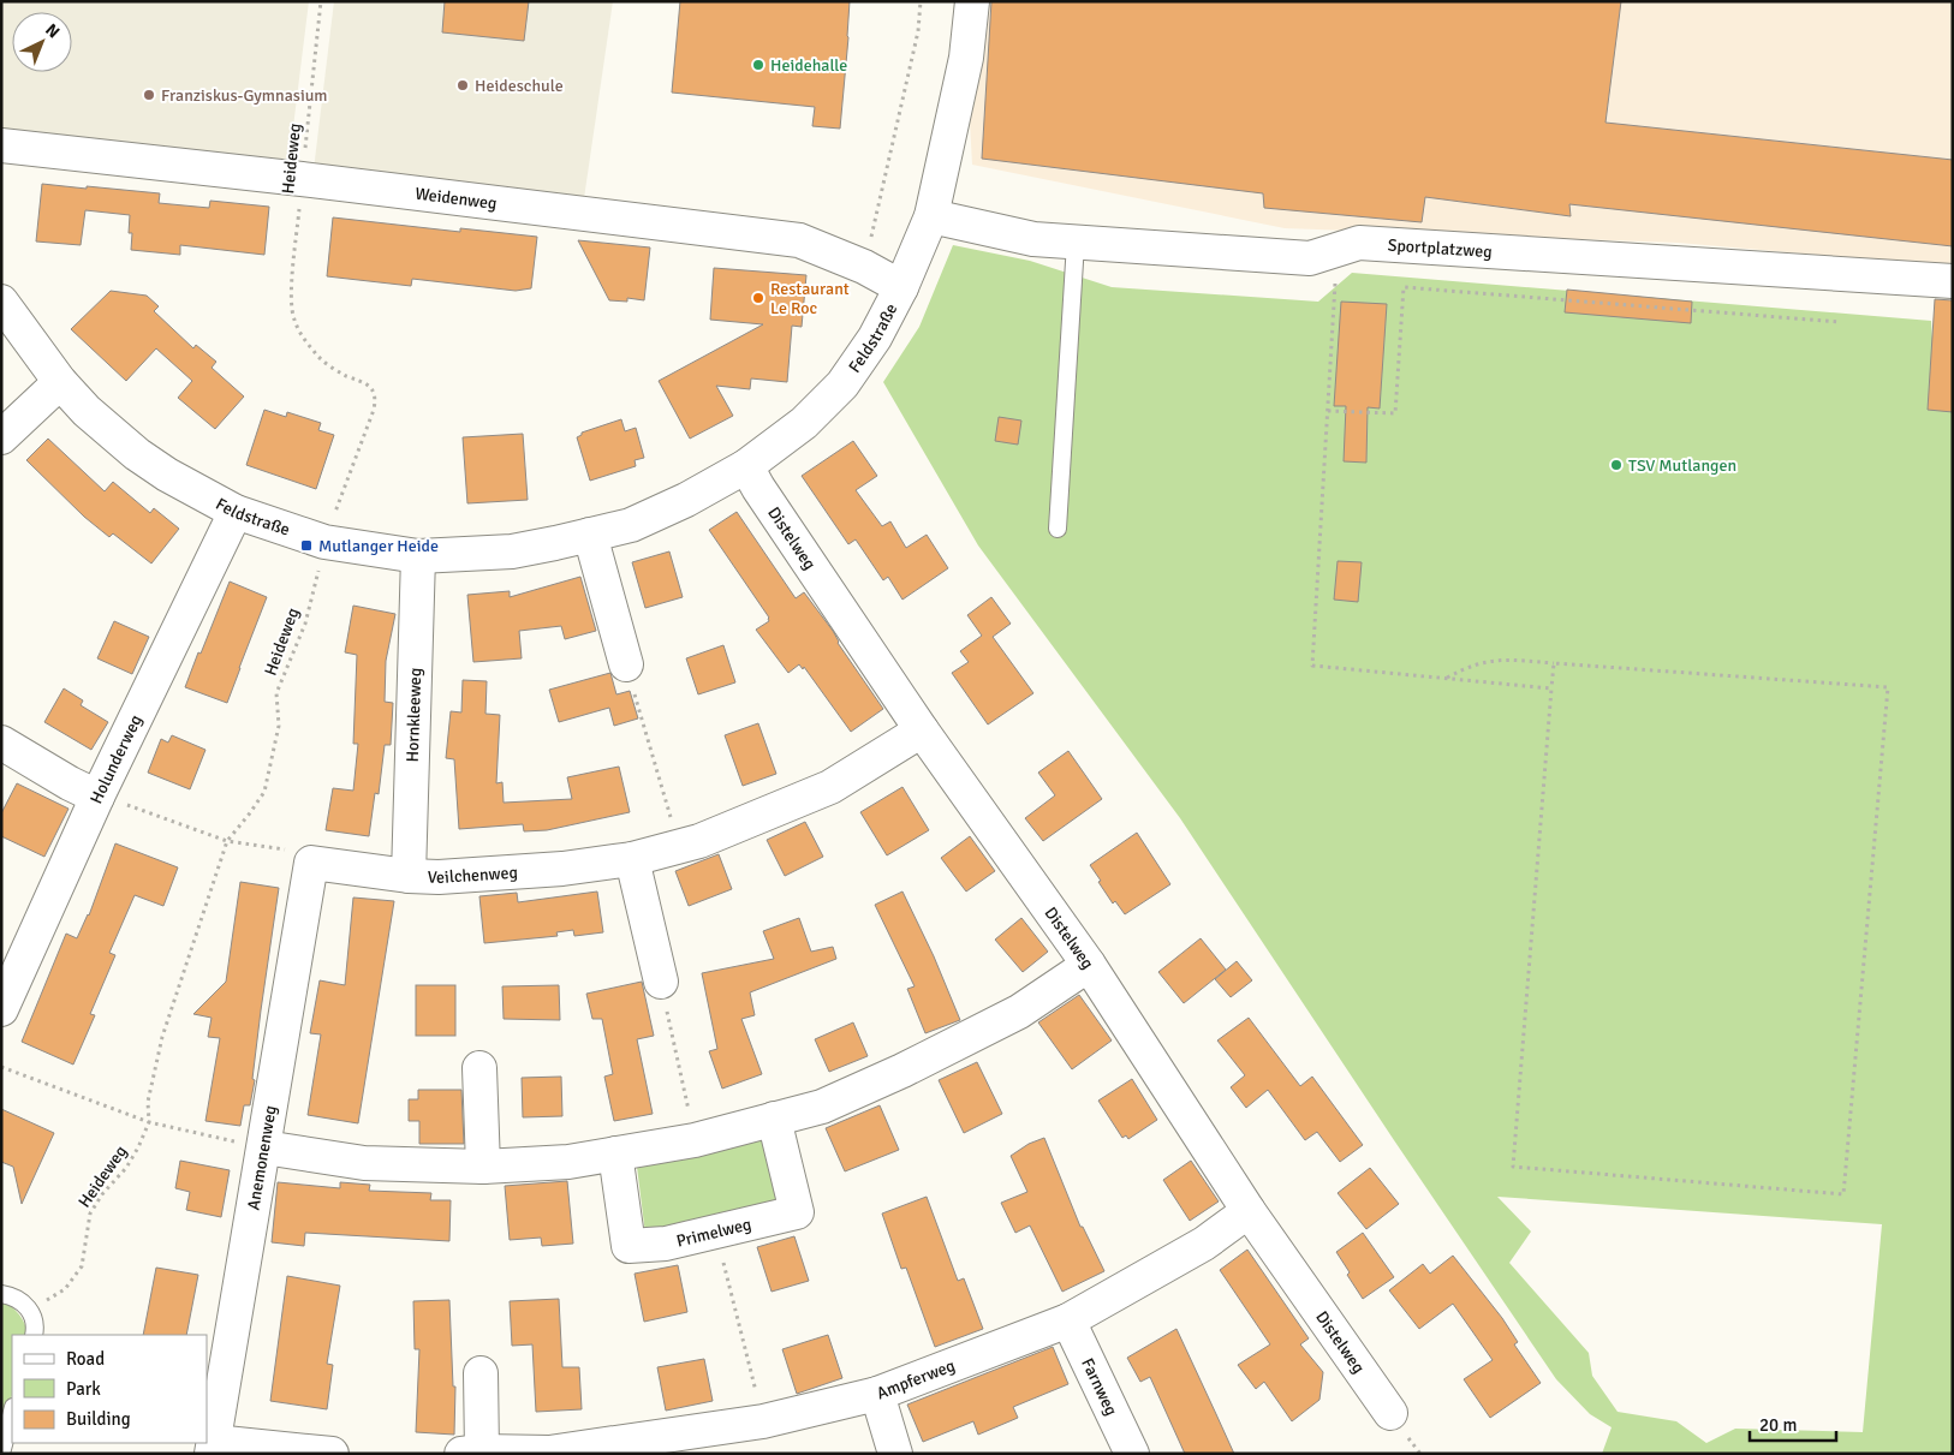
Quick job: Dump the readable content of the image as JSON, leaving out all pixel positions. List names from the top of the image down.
{
  "streets": {
    "street": [
      "Weidenweg",
      "Sportplatzweg",
      "Feldstraße",
      "Distelweg",
      "Hornkleeweg",
      "Holunderweg",
      "Veilchenweg",
      "Anemonenweg",
      "Primelweg",
      "Ampferweg",
      "Farnweg"
    ],
    "path": ["Heideweg"]
  },
  "crossings": [
    ["Heideweg", "Weidenweg"],
    ["Heideweg", "Feldstraße"],
    ["Weidenweg", "Feldstraße"],
    ["Sportplatzweg", "Feldstraße"],
    ["Feldstraße", "Distelweg"],
    ["Feldstraße", "Hornkleeweg"],
    ["Feldstraße", "Holunderweg"],
    ["Distelweg", "Veilchenweg"],
    ["Distelweg", "Ampferweg"],
    ["Hornkleeweg", "Veilchenweg"],
    ["Veilchenweg", "Anemonenweg"],
    ["Ampferweg", "Farnweg"]
  ],
  "places": {
    "other": [
      "Heidehalle",
      "Heideschule",
      "Franziskus-Gymnasium",
      "Restaurant Le Roc",
      "TSV Mutlangen"
    ],
    "transit": ["Mutlanger Heide"]
  },
  "legend": ["Road", "Park", "Building"],
  "scale_bar": "20 m",
  "north": "top right"
}
